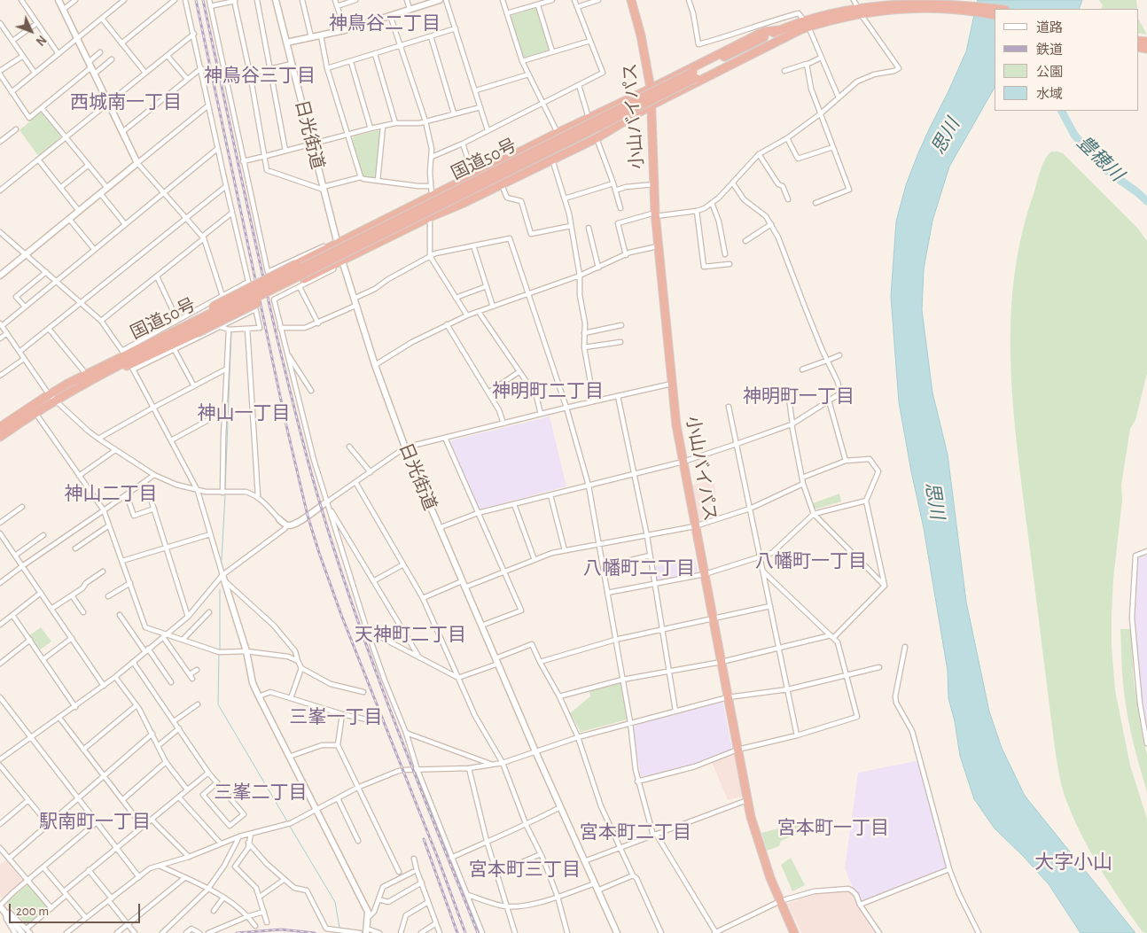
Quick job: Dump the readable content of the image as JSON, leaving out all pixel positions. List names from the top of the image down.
{
  "streets": {
    "highway": ["小山バイパス", "国道50号"],
    "main road": ["日光街道"]
  },
  "districts": [
    "神鳥谷二丁目",
    "神鳥谷三丁目",
    "西城南一丁目",
    "神明町二丁目",
    "神明町一丁目",
    "神山一丁目",
    "神山二丁目",
    "八幡町一丁目",
    "八幡町二丁目",
    "天神町二丁目",
    "三峯一丁目",
    "三峯二丁目",
    "駅南町一丁目",
    "宮本町一丁目",
    "宮本町二丁目",
    "大字小山",
    "宮本町三丁目"
  ],
  "water": ["思川", "豊穂川"],
  "legend": [
    "道路",
    "鉄道",
    "公園",
    "水域"
  ],
  "scale_bar": "200 m",
  "north": "bottom right"
}
